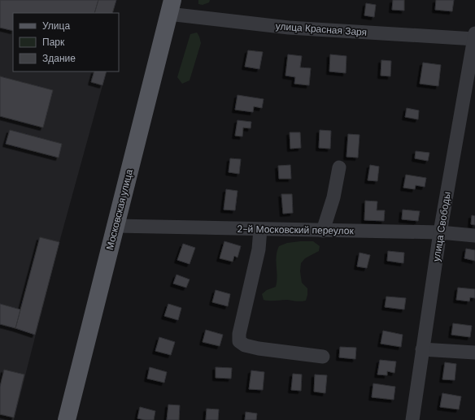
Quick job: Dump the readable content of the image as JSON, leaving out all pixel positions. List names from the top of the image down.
{
  "streets": {
    "main road": ["Московская улица"],
    "street": ["улица Красная Заря", "улица Свободы", "2-й Московский переулок"]
  },
  "crossings": [
    ["улица Красная Заря", "Московская улица"],
    ["улица Красная Заря", "улица Свободы"],
    ["Московская улица", "2-й Московский переулок"],
    ["улица Свободы", "2-й Московский переулок"]
  ],
  "legend": ["Улица", "Парк", "Здание"]
}
